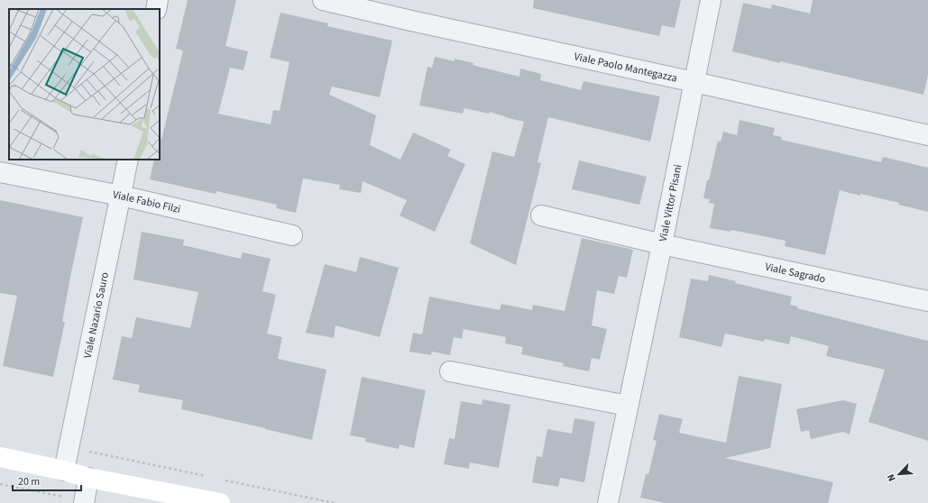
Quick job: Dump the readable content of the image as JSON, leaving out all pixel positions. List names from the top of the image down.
{
  "streets": {
    "street": [
      "Viale Paolo Mantegazza",
      "Viale Fabio Filzi",
      "Viale Vittor Pisani",
      "Viale Sagrado",
      "Viale Nazario Sauro"
    ]
  },
  "crossings": [
    ["Viale Paolo Mantegazza", "Viale Vittor Pisani"],
    ["Viale Fabio Filzi", "Viale Nazario Sauro"],
    ["Viale Vittor Pisani", "Viale Sagrado"]
  ],
  "scale_bar": "20 m",
  "north": "bottom left"
}
